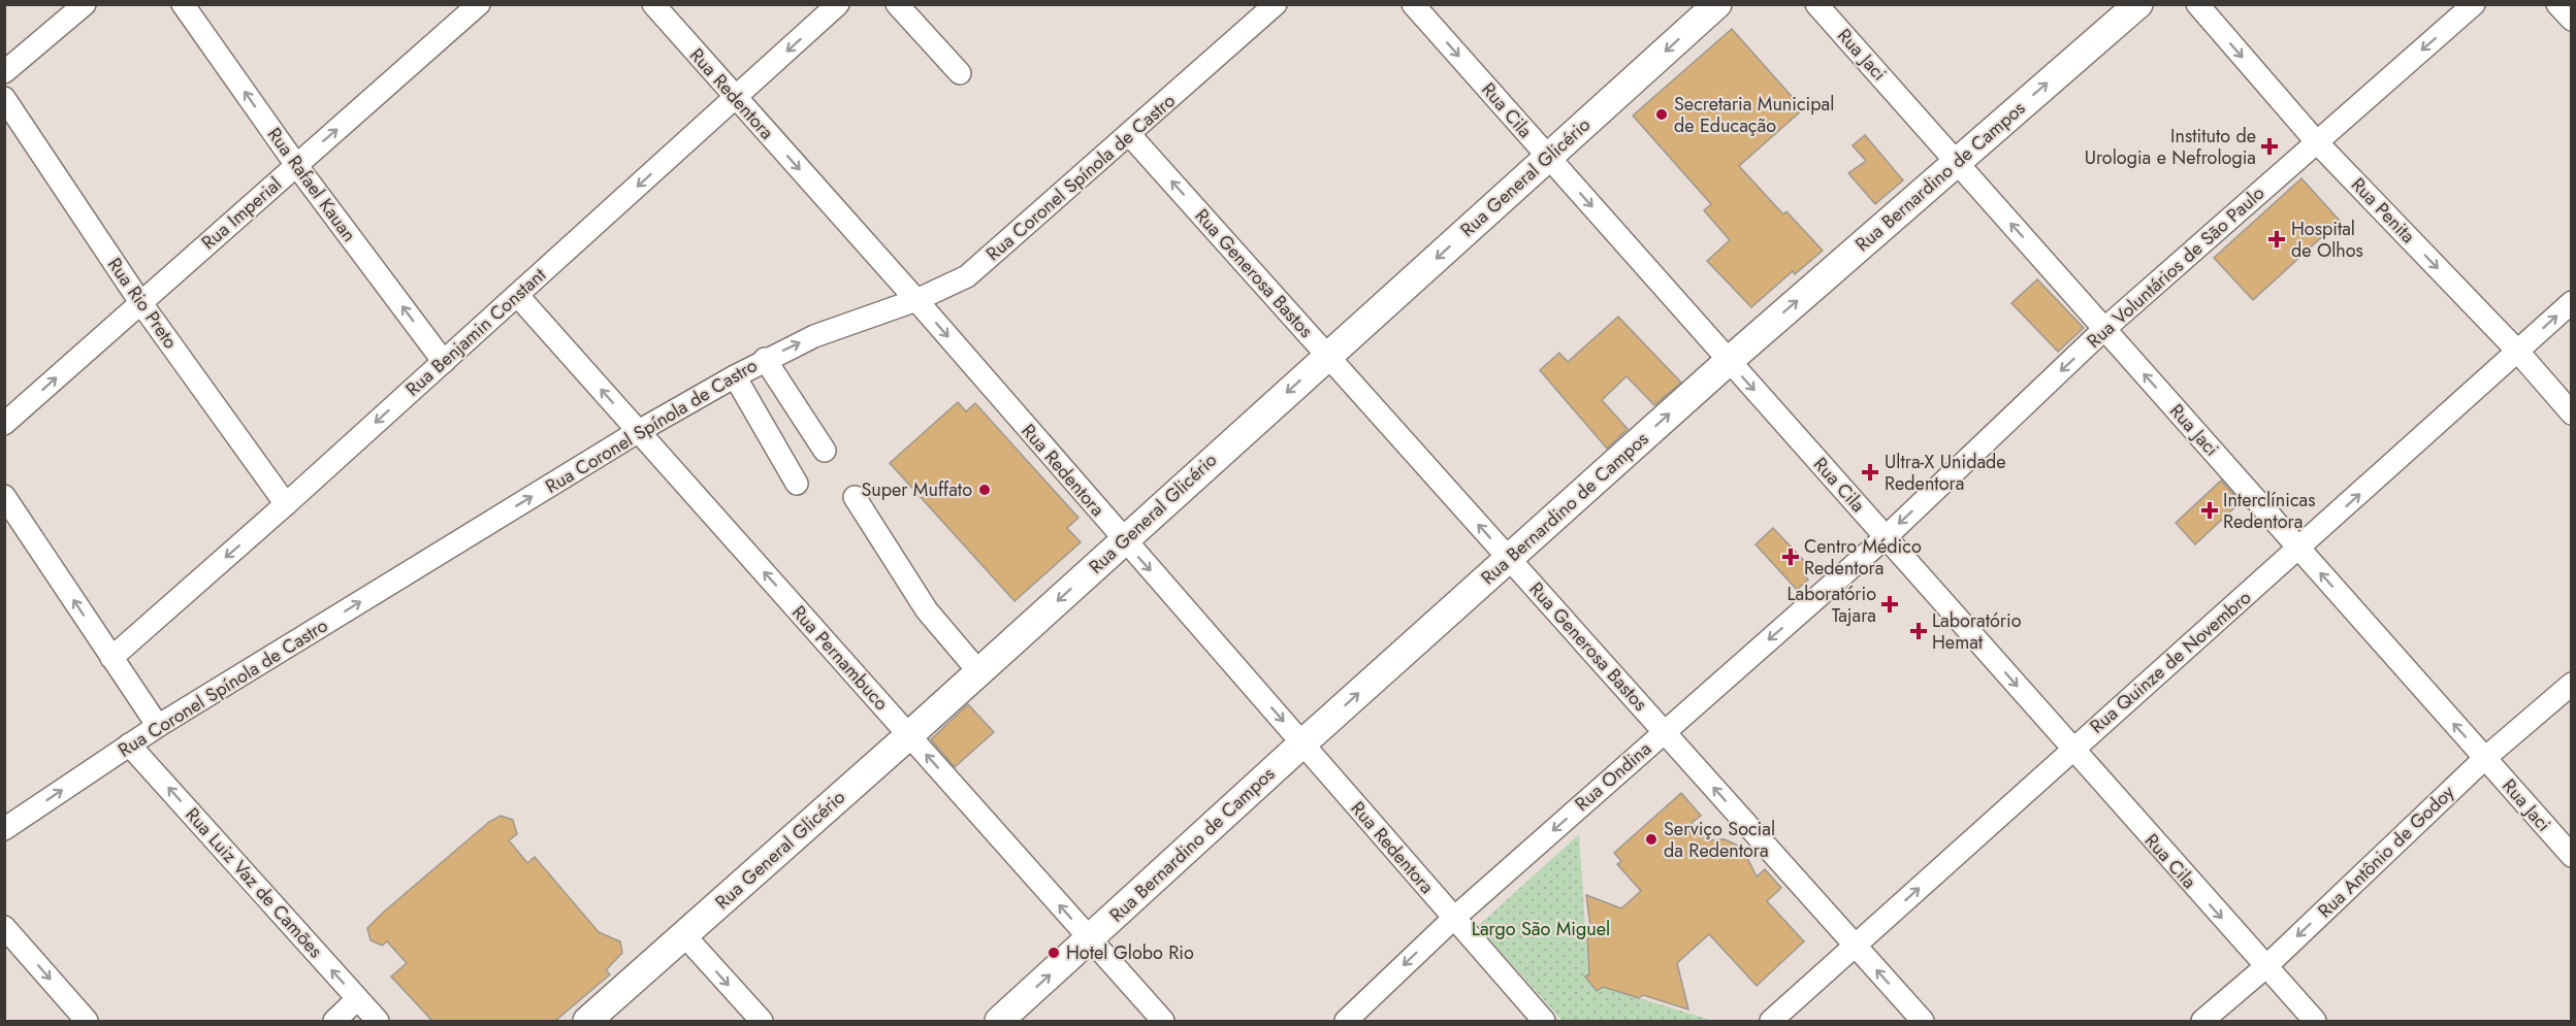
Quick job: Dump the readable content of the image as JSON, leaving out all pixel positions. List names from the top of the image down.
{
  "streets": {
    "street": [
      "Rua Jaci",
      "Rua Redentora",
      "Rua Cila",
      "Rua Bernardino de Campos",
      "Rua Coronel Spínola de Castro",
      "Rua General Glicério",
      "Rua Rafael Kauan",
      "Rua Penita",
      "Rua Imperial",
      "Rua Voluntários de São Paulo",
      "Rua Generosa Bastos",
      "Rua Rio Preto",
      "Rua Benjamin Constant",
      "Rua Pernambuco",
      "Rua Quinze de Novembro",
      "Rua Ondina",
      "Rua Antônio de Godoy",
      "Rua Luiz Vaz de Camões"
    ]
  },
  "crossings": [
    ["Rua Jaci", "Rua Bernardino de Campos"],
    ["Rua Jaci", "Rua Voluntários de São Paulo"],
    ["Rua Jaci", "Rua Quinze de Novembro"],
    ["Rua Jaci", "Rua Antônio de Godoy"],
    ["Rua Redentora", "Rua Bernardino de Campos"],
    ["Rua Redentora", "Rua Coronel Spínola de Castro"],
    ["Rua Redentora", "Rua General Glicério"],
    ["Rua Redentora", "Rua Benjamin Constant"],
    ["Rua Redentora", "Rua Ondina"],
    ["Rua Cila", "Rua Bernardino de Campos"],
    ["Rua Cila", "Rua General Glicério"],
    ["Rua Cila", "Rua Voluntários de São Paulo"],
    ["Rua Cila", "Rua Quinze de Novembro"],
    ["Rua Cila", "Rua Ondina"],
    ["Rua Cila", "Rua Antônio de Godoy"],
    ["Rua Bernardino de Campos", "Rua Generosa Bastos"],
    ["Rua Bernardino de Campos", "Rua Pernambuco"],
    ["Rua Coronel Spínola de Castro", "Rua Generosa Bastos"],
    ["Rua Coronel Spínola de Castro", "Rua Pernambuco"],
    ["Rua Coronel Spínola de Castro", "Rua Luiz Vaz de Camões"],
    ["Rua General Glicério", "Rua Generosa Bastos"],
    ["Rua General Glicério", "Rua Pernambuco"],
    ["Rua Rafael Kauan", "Rua Imperial"],
    ["Rua Rafael Kauan", "Rua Benjamin Constant"],
    ["Rua Penita", "Rua Voluntários de São Paulo"],
    ["Rua Penita", "Rua Quinze de Novembro"],
    ["Rua Imperial", "Rua Rio Preto"],
    ["Rua Voluntários de São Paulo", "Rua Ondina"],
    ["Rua Generosa Bastos", "Rua Quinze de Novembro"],
    ["Rua Generosa Bastos", "Rua Ondina"],
    ["Rua Rio Preto", "Rua Benjamin Constant"],
    ["Rua Benjamin Constant", "Rua Pernambuco"]
  ],
  "one_way": [
    "Rua Jaci",
    "Rua Cila",
    "Rua Bernardino de Campos",
    "Rua Coronel Spínola de Castro",
    "Rua General Glicério",
    "Rua Rafael Kauan",
    "Rua Penita",
    "Rua Imperial",
    "Rua Voluntários de São Paulo",
    "Rua Generosa Bastos",
    "Rua Benjamin Constant",
    "Rua Quinze de Novembro",
    "Rua Ondina",
    "Rua Antônio de Godoy",
    "Rua Luiz Vaz de Camões"
  ],
  "parks": ["Largo São Miguel"],
  "places": {
    "other": [
      "Secretaria Municipal de Educação",
      "Super Muffato",
      "Serviço Social da Redentora",
      "Hotel Globo Rio"
    ],
    "health": [
      "Instituto de Urologia e Nefrologia",
      "Hospital de Olhos",
      "Ultra-X Unidade Redentora",
      "Interclínicas Redentora",
      "Centro Médico Redentora",
      "Laboratório Tajara",
      "Laboratório Hemat"
    ]
  }
}
